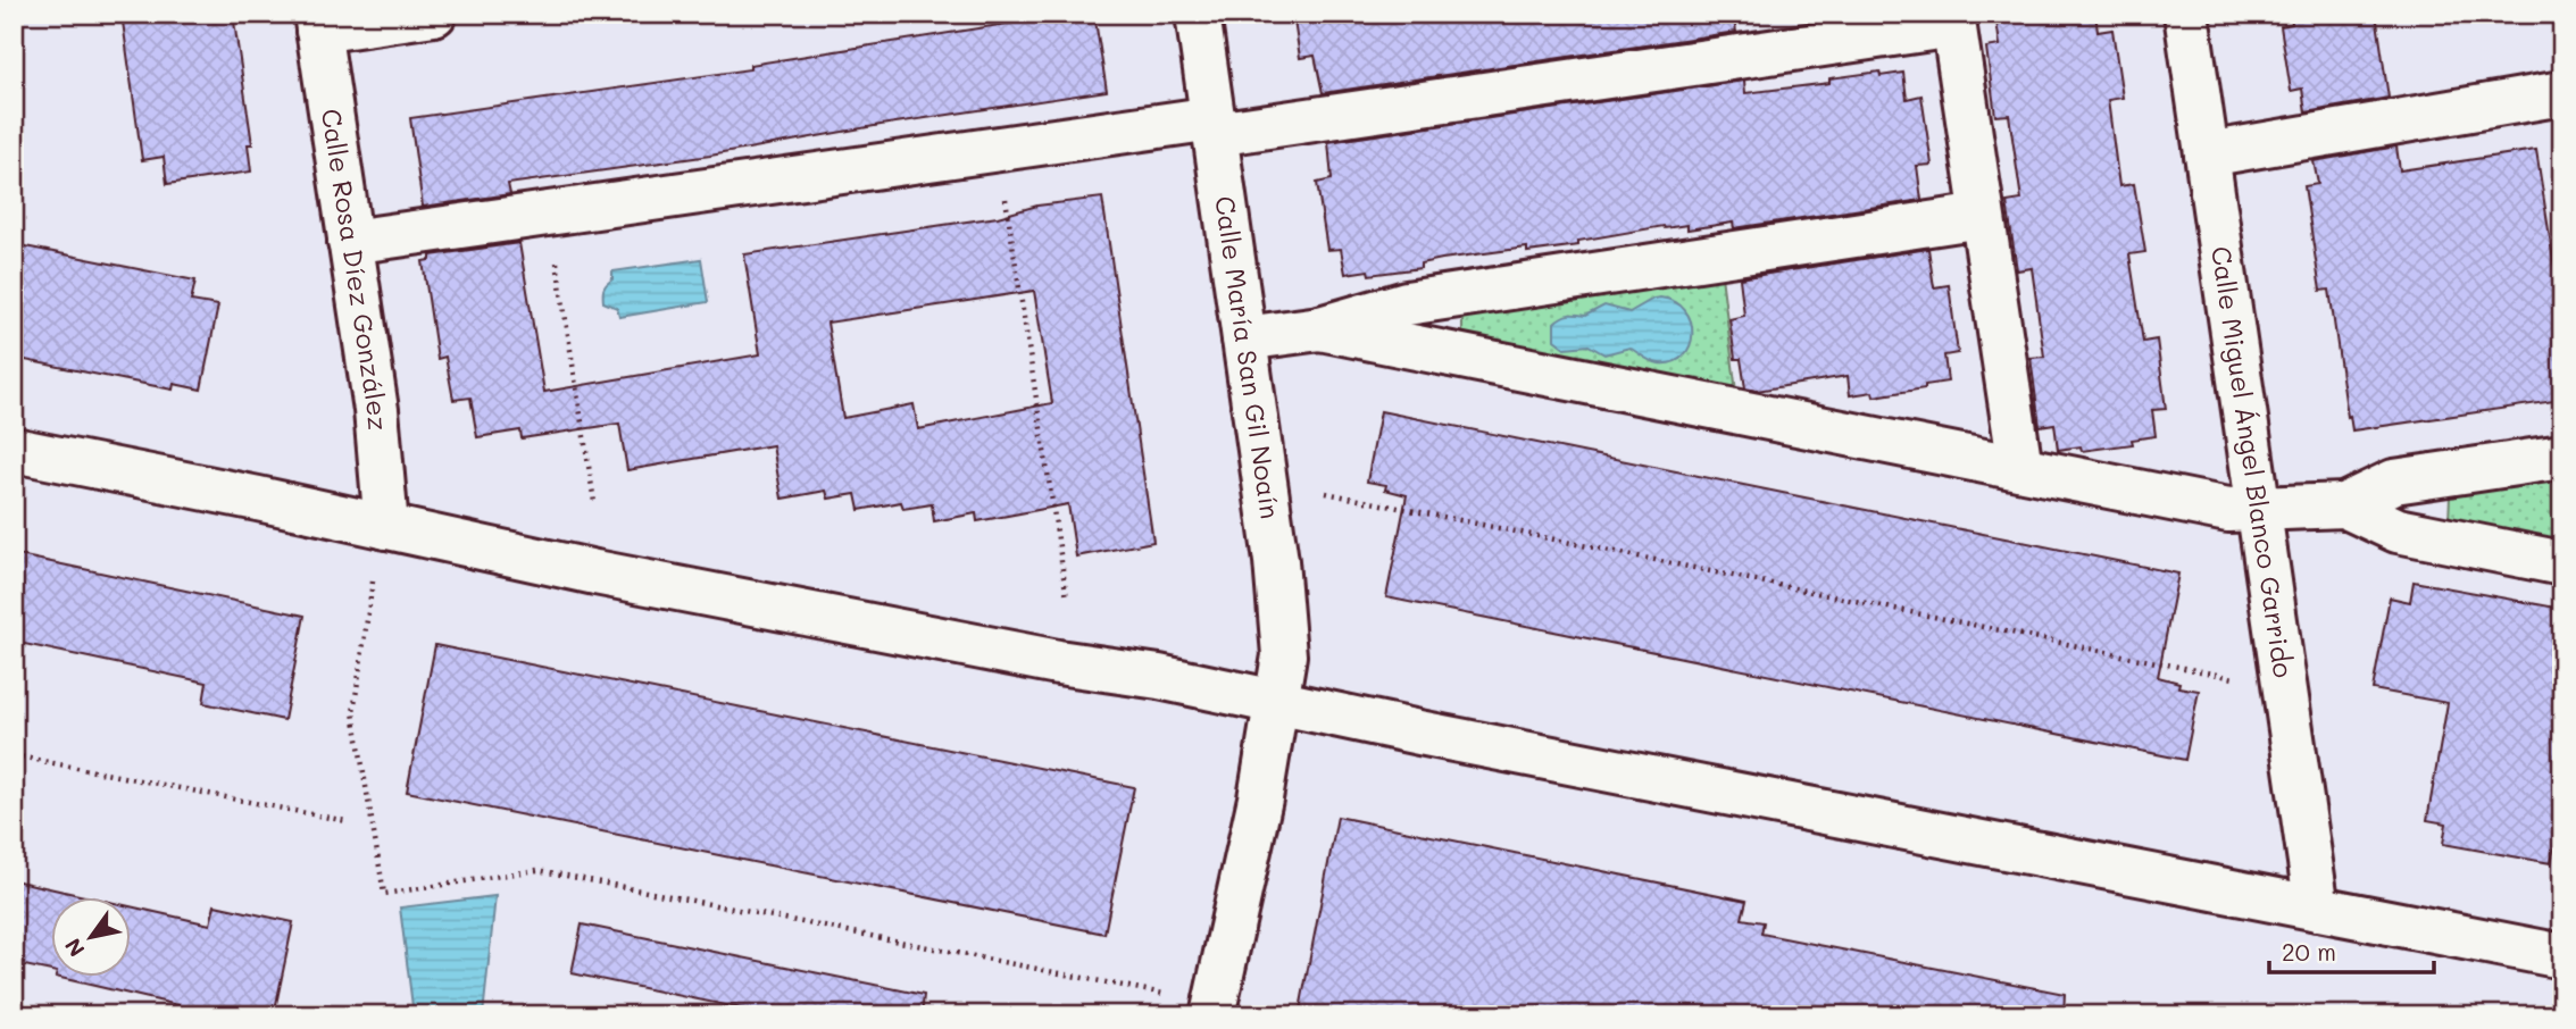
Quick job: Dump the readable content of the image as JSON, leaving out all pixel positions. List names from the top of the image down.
{
  "streets": {
    "street": ["Calle Rosa Díez González", "Calle María San Gil Noaín", "Calle Miguel Ángel Blanco Garrido"]
  },
  "scale_bar": "20 m",
  "north": "bottom left"
}
